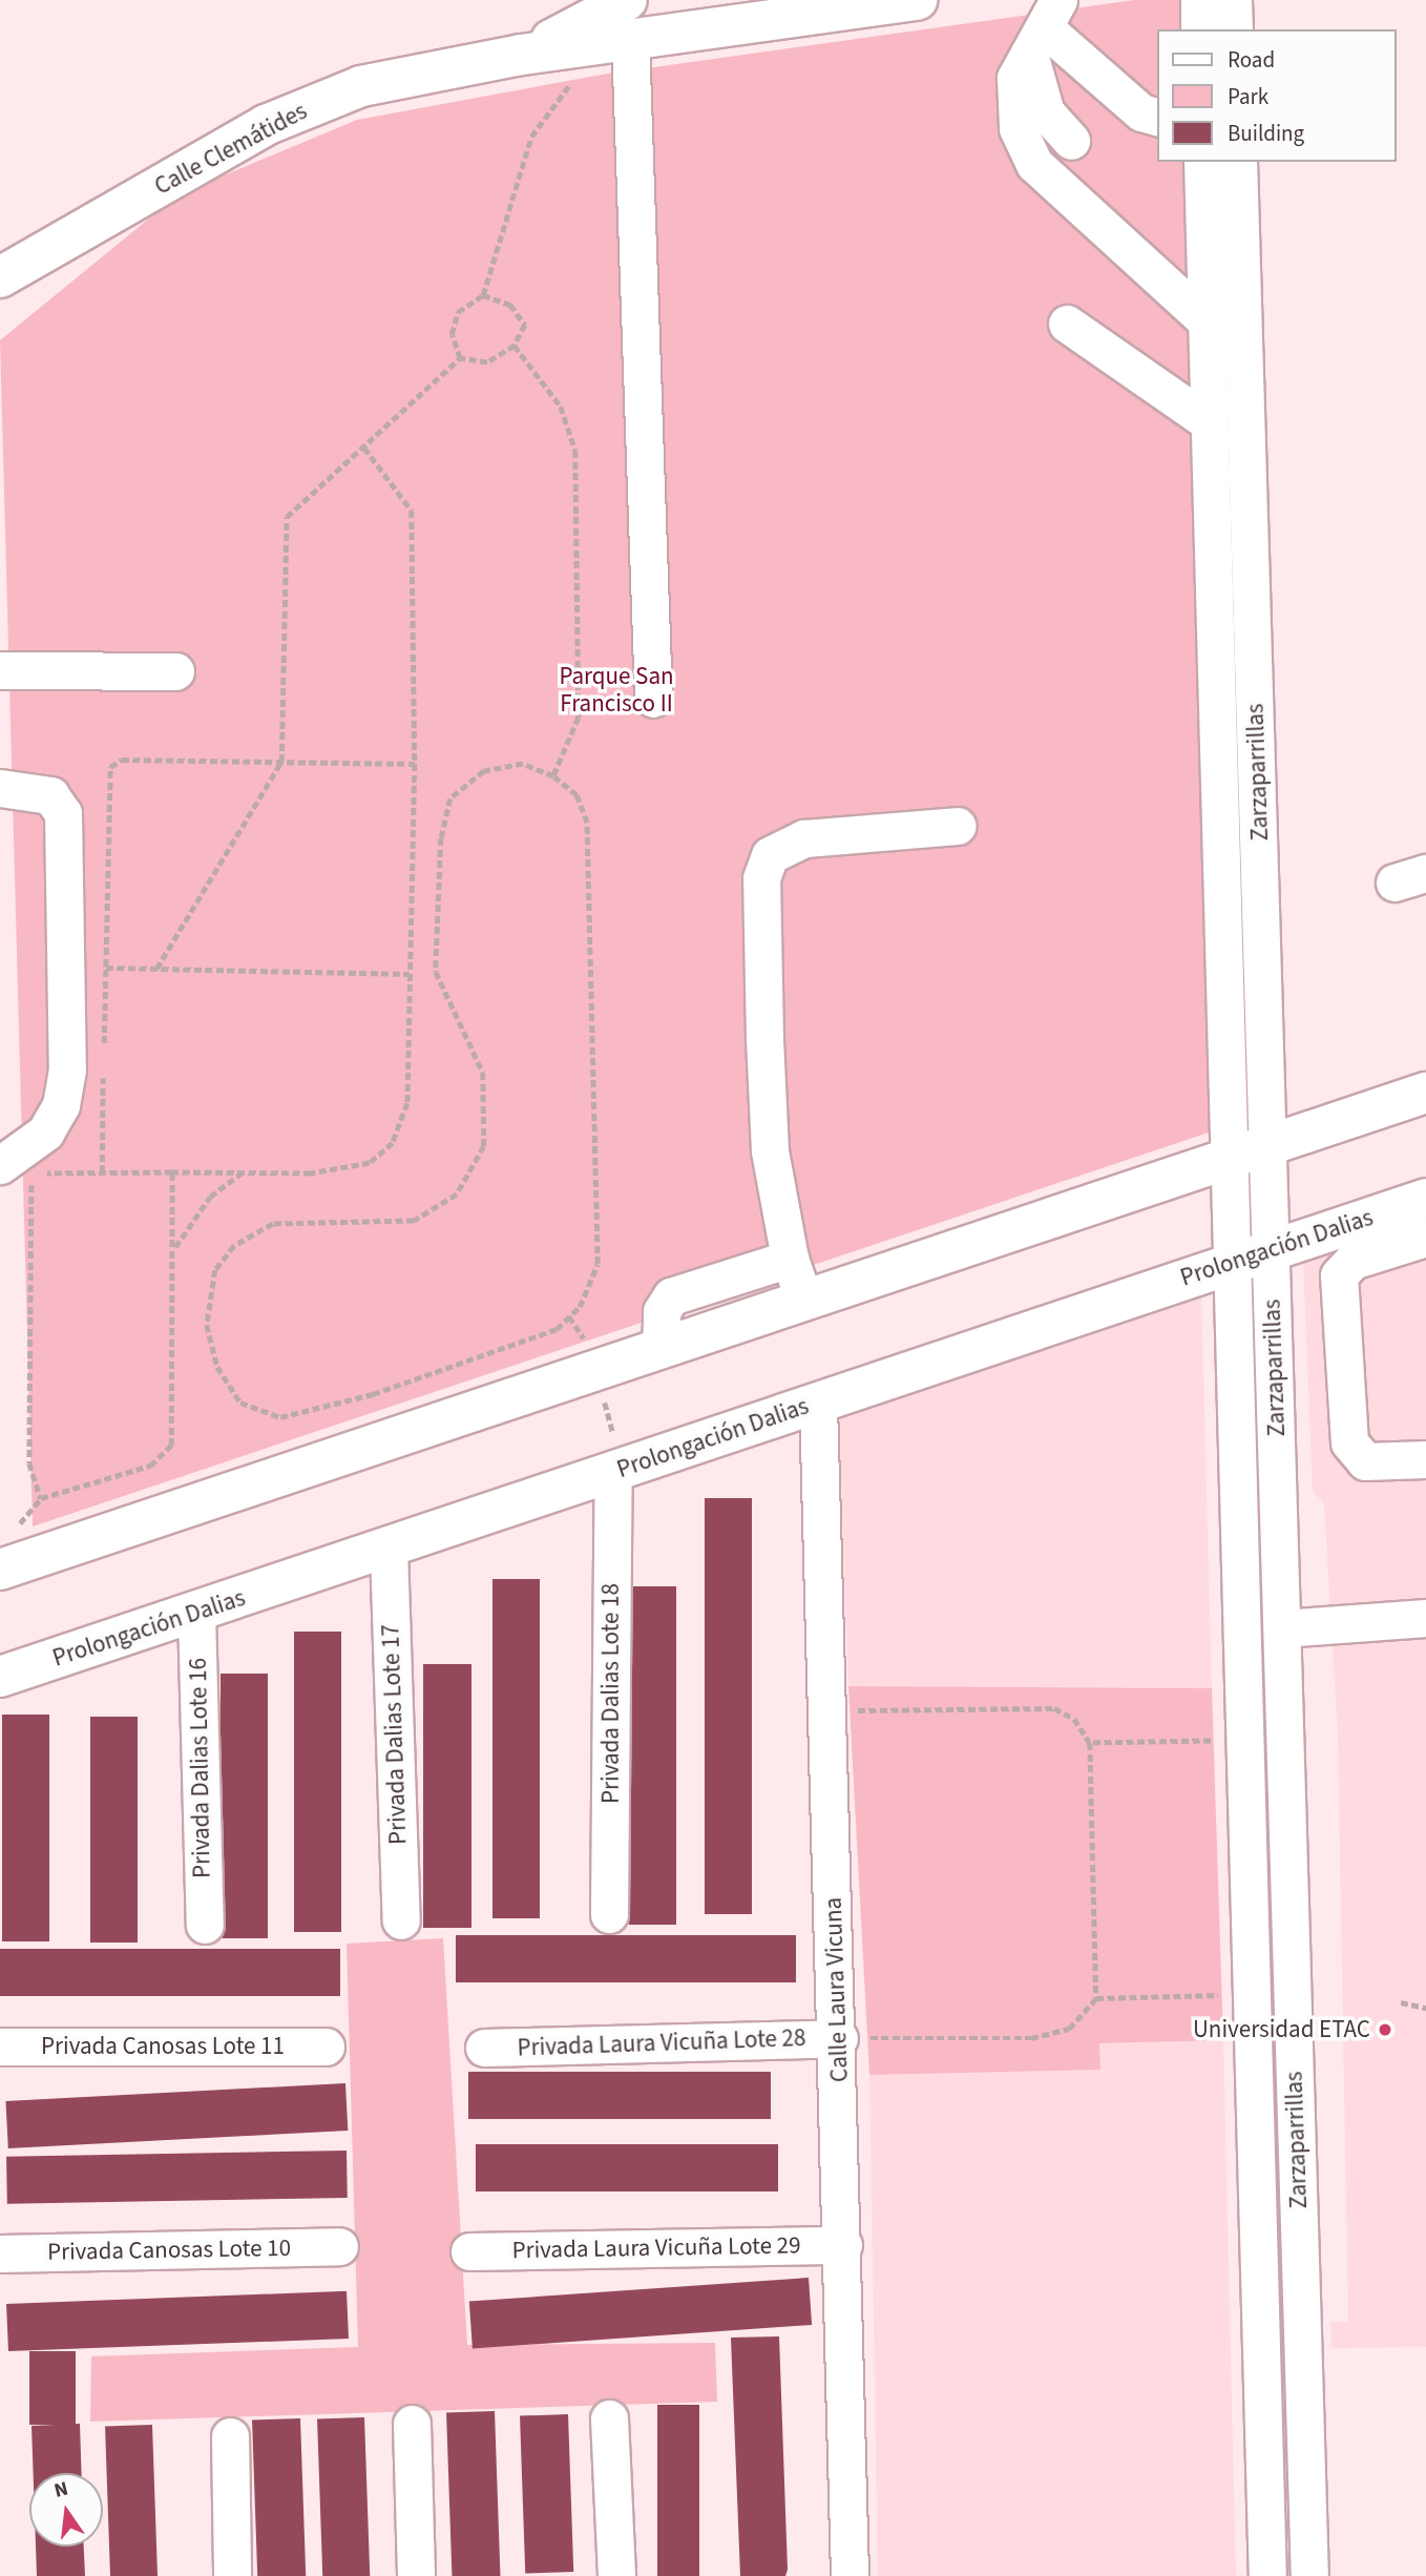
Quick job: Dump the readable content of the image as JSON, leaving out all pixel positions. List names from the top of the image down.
{
  "streets": {
    "main road": ["Calle Clemátides", "Prolongación Dalias"],
    "street": [
      "Zarzaparrillas",
      "Privada Dalias Lote 18",
      "Privada Dalias Lote 17",
      "Privada Dalias Lote 16",
      "Calle Laura Vicuna",
      "Privada Laura Vicuña Lote 28",
      "Privada Canosas Lote 11",
      "Privada Laura Vicuña Lote 29",
      "Privada Canosas Lote 10"
    ]
  },
  "crossings": [
    ["Zarzaparrillas", "Prolongación Dalias"],
    ["Prolongación Dalias", "Privada Dalias Lote 18"],
    ["Prolongación Dalias", "Privada Dalias Lote 17"],
    ["Prolongación Dalias", "Privada Dalias Lote 16"],
    ["Prolongación Dalias", "Calle Laura Vicuna"],
    ["Calle Laura Vicuna", "Privada Laura Vicuña Lote 28"],
    ["Calle Laura Vicuna", "Privada Laura Vicuña Lote 29"]
  ],
  "parks": ["Parque San Francisco II"],
  "places": ["Universidad ETAC"],
  "legend": ["Road", "Park", "Building"],
  "north": "top"
}
